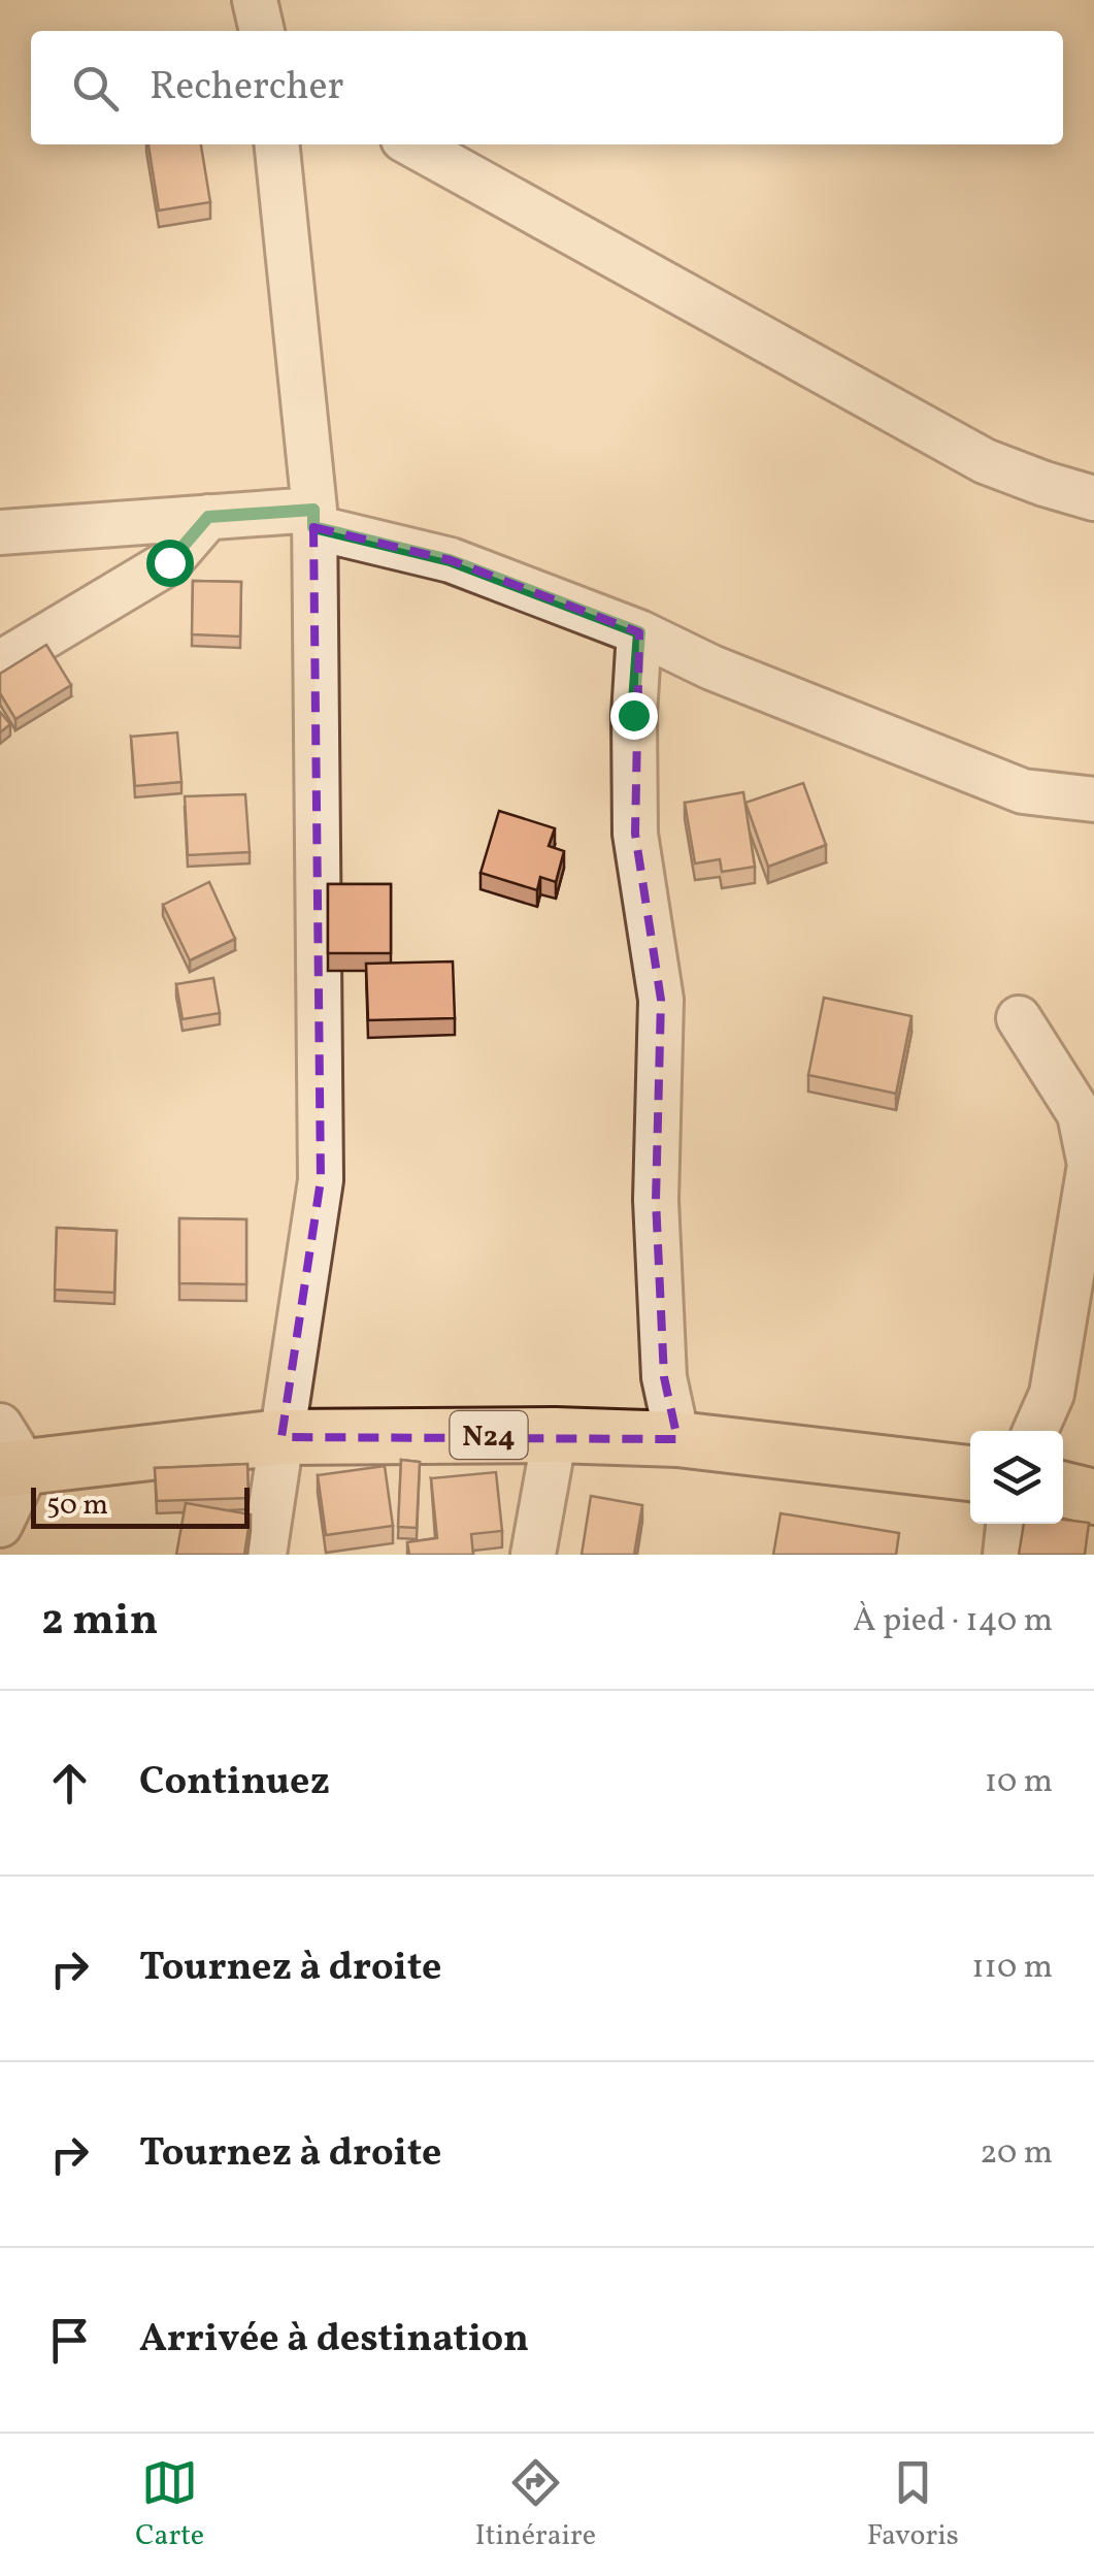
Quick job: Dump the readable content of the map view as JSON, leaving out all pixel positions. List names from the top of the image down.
{
  "streets": {
    "main road": ["N24"]
  },
  "scale_bar": "50 m",
  "page": {
    "search": "Rechercher",
    "scale": "50 m",
    "heading": ["2 min", "À pied · 140 m"],
    "list": [
      ["Continuez", "10 m"],
      ["Tournez à droite", "110 m"],
      ["Tournez à droite", "20 m"],
      "Arrivée à destination"
    ],
    "nav": ["Carte", "Itinéraire", "Favoris"]
  }
}
